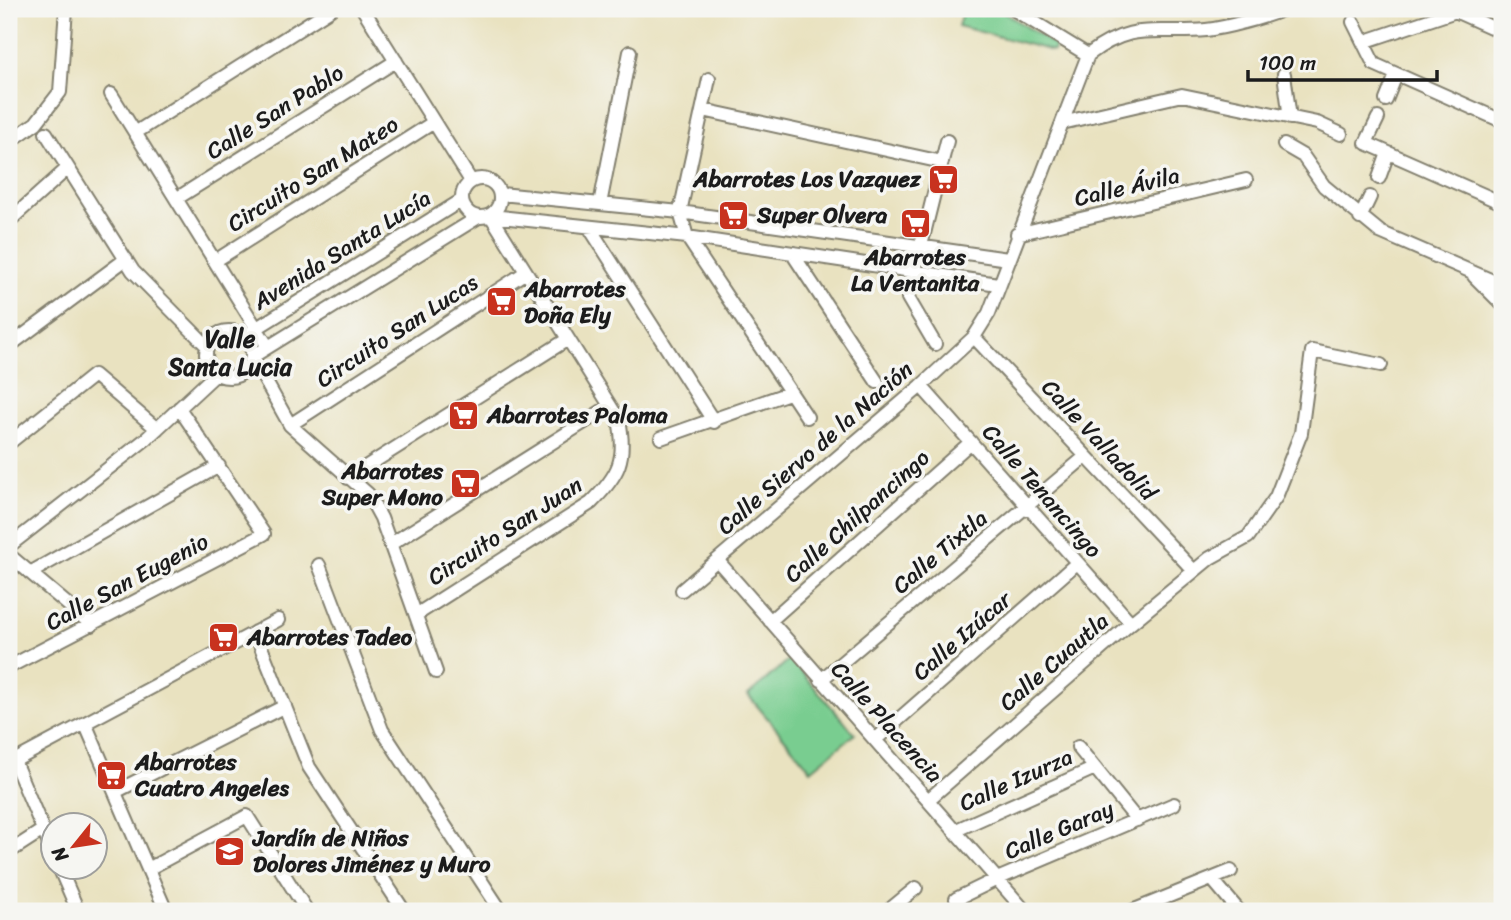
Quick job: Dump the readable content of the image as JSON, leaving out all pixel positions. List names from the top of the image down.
{
  "streets": {
    "street": [
      "Calle San Pablo",
      "Circuito San Mateo",
      "Calle Ávila",
      "Avenida Santa Lucía",
      "Circuito San Lucas",
      "Calle Valladolid",
      "Calle Siervo de la Nación",
      "Calle Tenancingo",
      "Calle Chilpancingo",
      "Circuito San Juan",
      "Calle Tixtla",
      "Calle San Eugenio",
      "Calle Izúcar",
      "Calle Cuautla",
      "Calle Placencia",
      "Calle Izurza",
      "Calle Garay"
    ]
  },
  "crossings": [
    ["Calle San Pablo", "Circuito San Mateo"],
    ["Circuito San Mateo", "Avenida Santa Lucía"],
    ["Calle Ávila", "Calle Siervo de la Nación"],
    ["Calle Valladolid", "Calle Siervo de la Nación"],
    ["Calle Valladolid", "Calle Tixtla"],
    ["Calle Valladolid", "Calle Cuautla"],
    ["Calle Siervo de la Nación", "Calle Tenancingo"],
    ["Calle Siervo de la Nación", "Calle Placencia"],
    ["Calle Tenancingo", "Calle Chilpancingo"],
    ["Calle Tenancingo", "Calle Tixtla"],
    ["Calle Tenancingo", "Calle Izúcar"],
    ["Calle Tenancingo", "Calle Cuautla"],
    ["Calle Chilpancingo", "Calle Placencia"],
    ["Calle Tixtla", "Calle Placencia"],
    ["Calle Izúcar", "Calle Placencia"],
    ["Calle Cuautla", "Calle Placencia"],
    ["Calle Placencia", "Calle Izurza"],
    ["Calle Placencia", "Calle Garay"]
  ],
  "districts": ["Valle Santa Lucia"],
  "places": {
    "supermarket": [
      "Abarrotes Los Vazquez",
      "Super Olvera",
      "Abarrotes La Ventanita",
      "Abarrotes Doña Ely",
      "Abarrotes Paloma",
      "Abarrotes Super Mono",
      "Abarrotes Tadeo",
      "Abarrotes Cuatro Angeles"
    ],
    "school or university": ["Jardín de Niños Dolores Jiménez y Muro"]
  },
  "scale_bar": "100 m",
  "north": "bottom left"
}
